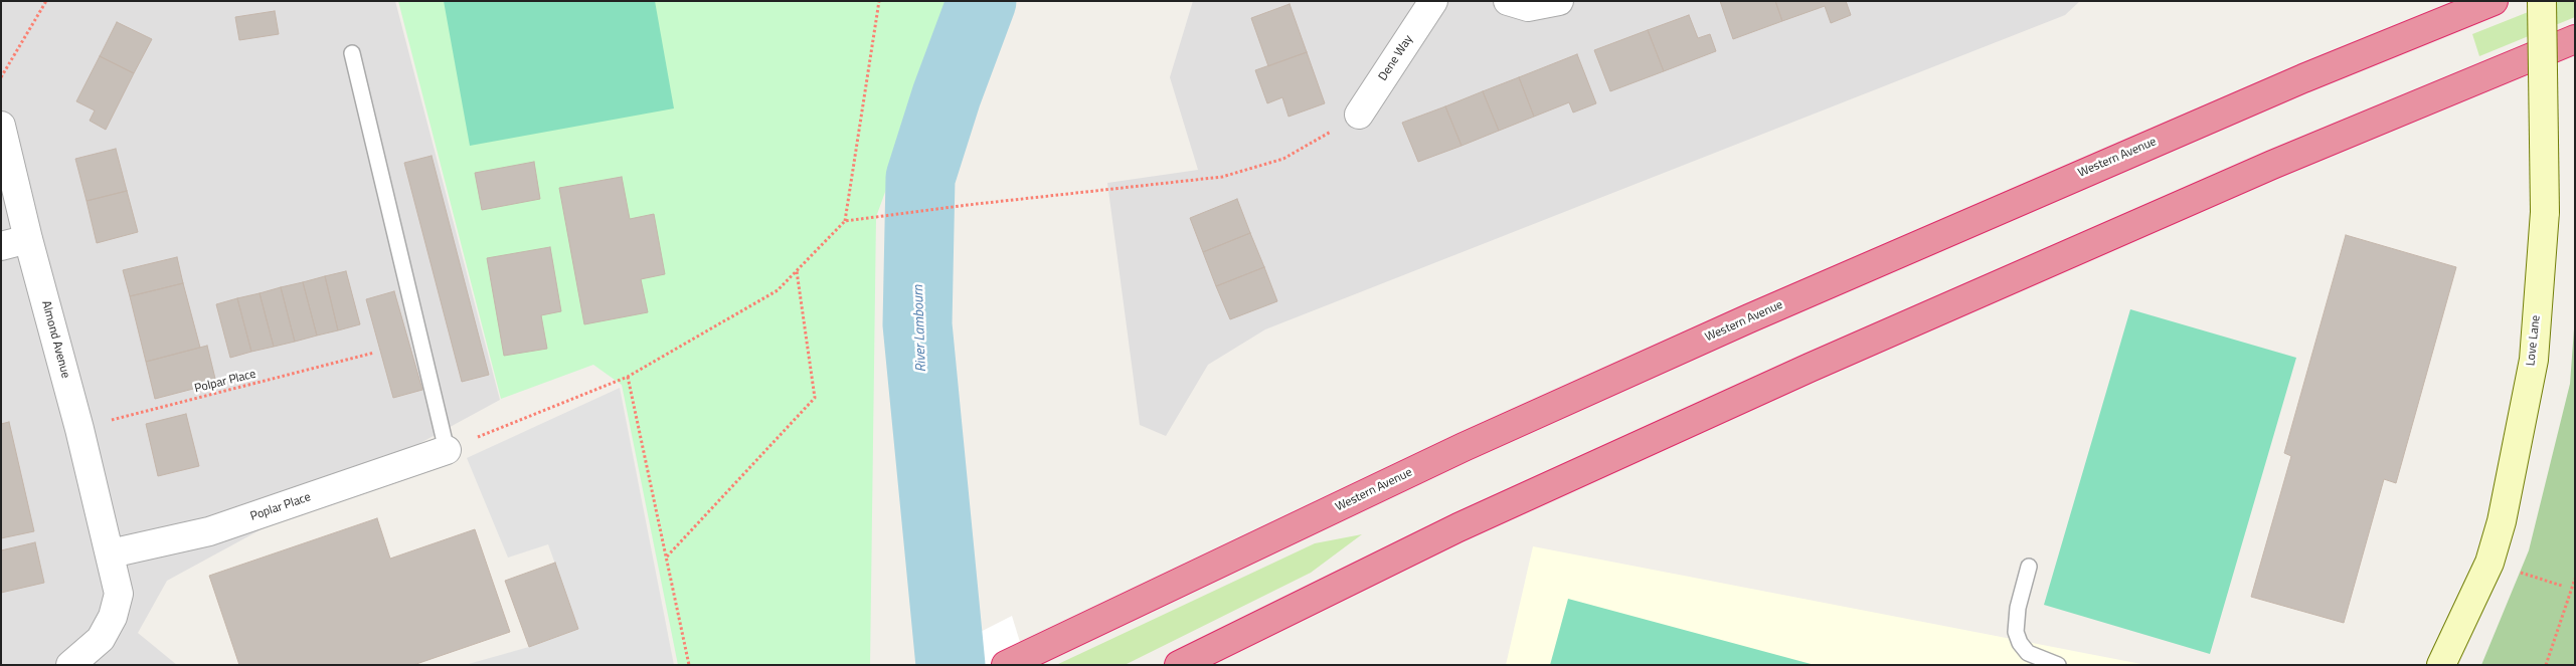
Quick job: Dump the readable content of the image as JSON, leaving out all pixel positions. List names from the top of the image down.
{
  "streets": {
    "highway": ["Western Avenue"],
    "street": [
      "Dene Way",
      "Almond Avenue",
      "Love Lane",
      "Poplar Place"
    ],
    "path": ["Polpar Place"]
  },
  "crossings": [
    ["Almond Avenue", "Polpar Place"],
    ["Almond Avenue", "Poplar Place"]
  ],
  "water": ["River Lambourn"]
}
